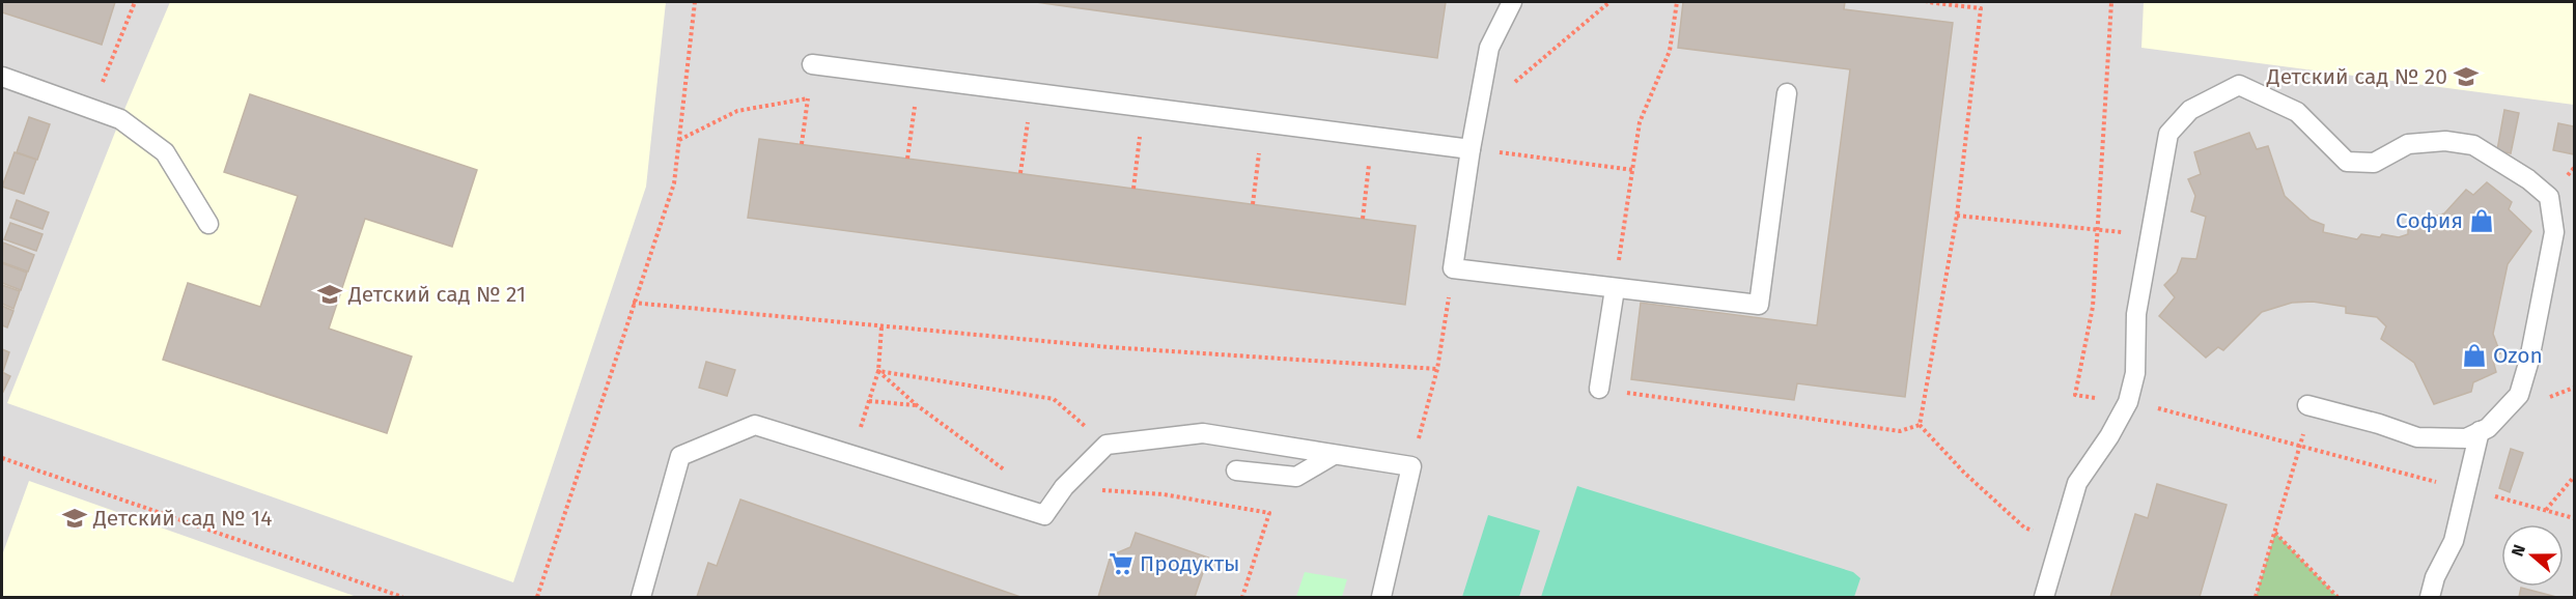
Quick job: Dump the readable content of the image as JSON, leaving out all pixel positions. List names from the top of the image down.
{
  "places": {
    "school or university": ["Детский сад № 20", "Детский сад № 21", "Детский сад № 14"],
    "shop": ["София", "Ozon"],
    "supermarket": ["Продукты"]
  },
  "north": "left"
}
